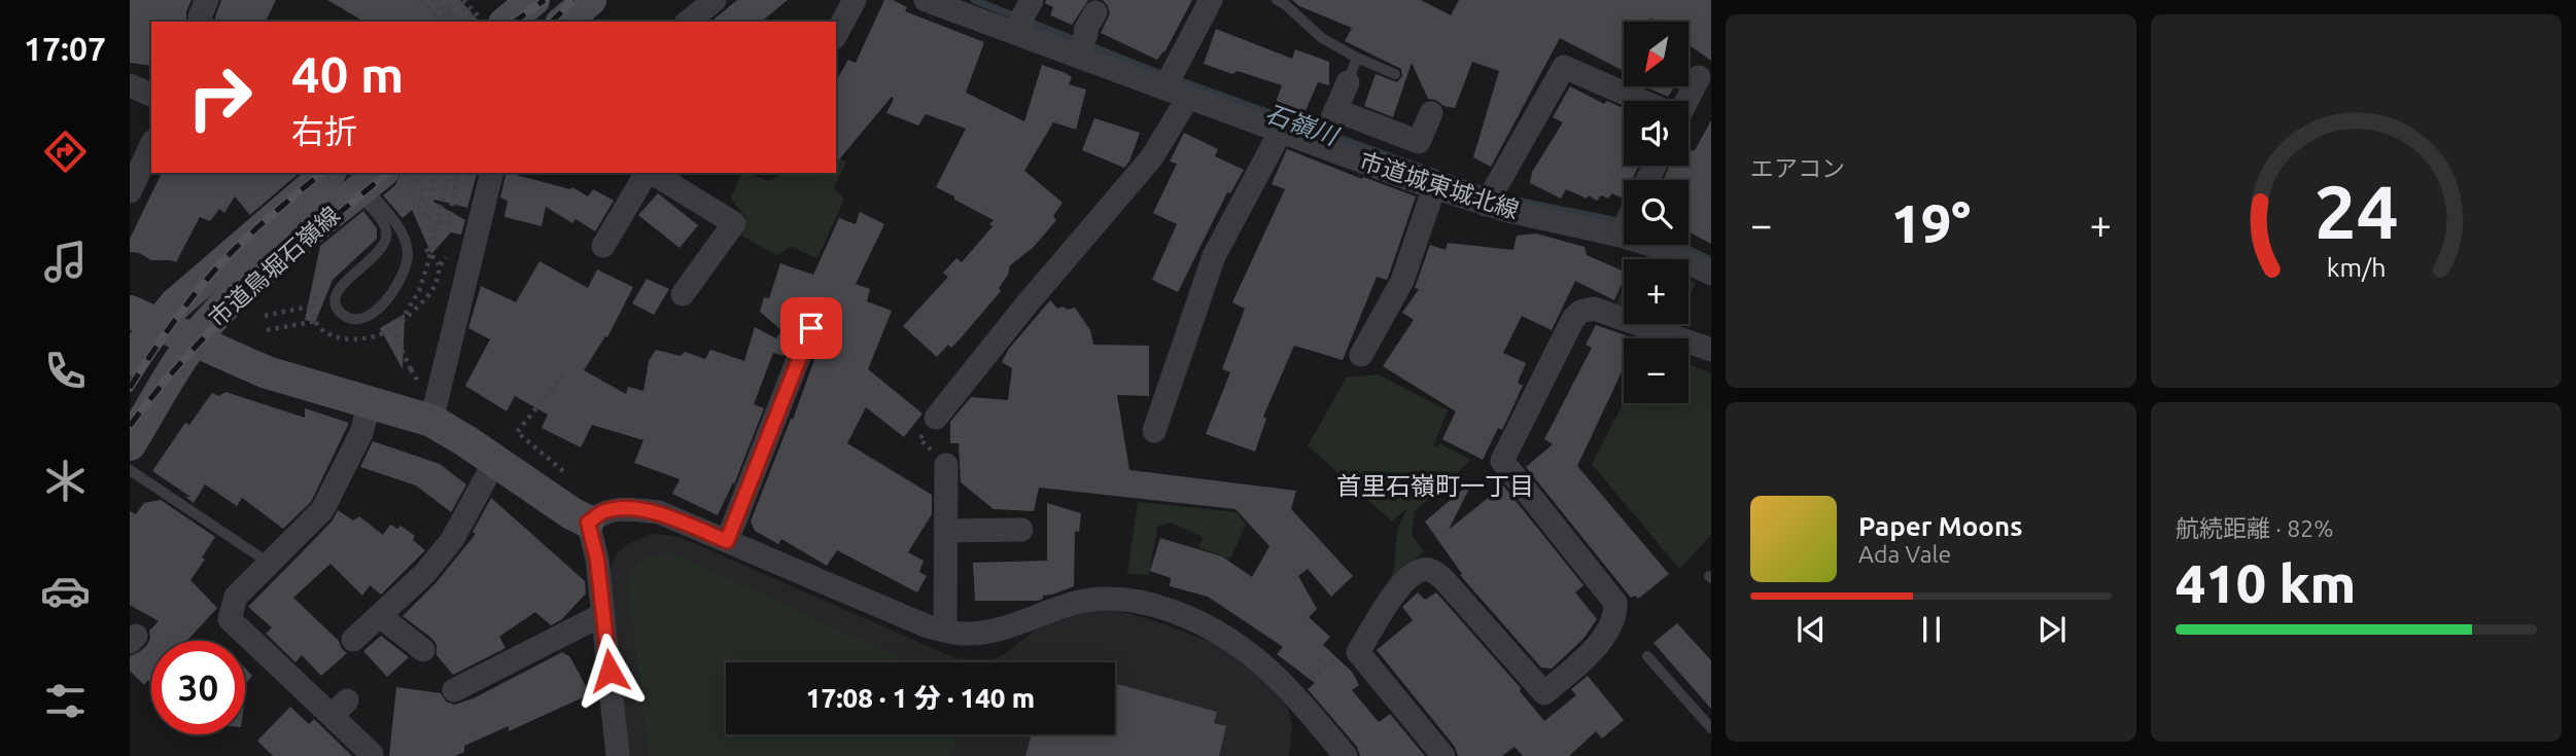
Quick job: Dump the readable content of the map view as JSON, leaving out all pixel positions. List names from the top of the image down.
{
  "streets": {
    "street": ["市道城東城北線", "市道鳥堀石嶺線"]
  },
  "districts": ["首里石嶺町一丁目"],
  "water": ["石嶺川"],
  "north": "bottom left",
  "page": {
    "tabs": "17:07",
    "tile": [
      "エアコン",
      ["航続距離 · 82%", "410 km"]
    ],
    "map_buttons": ["+", "−"],
    "turn": ["40 m", "右折"],
    "heat": ["−", "19°", "+"],
    "song": ["Paper Moons", "Ada Vale"],
    "limit": "30",
    "trip": "17:08 · 1 分 · 140 m",
    "gauge": ["24", "km/h"]
  }
}
